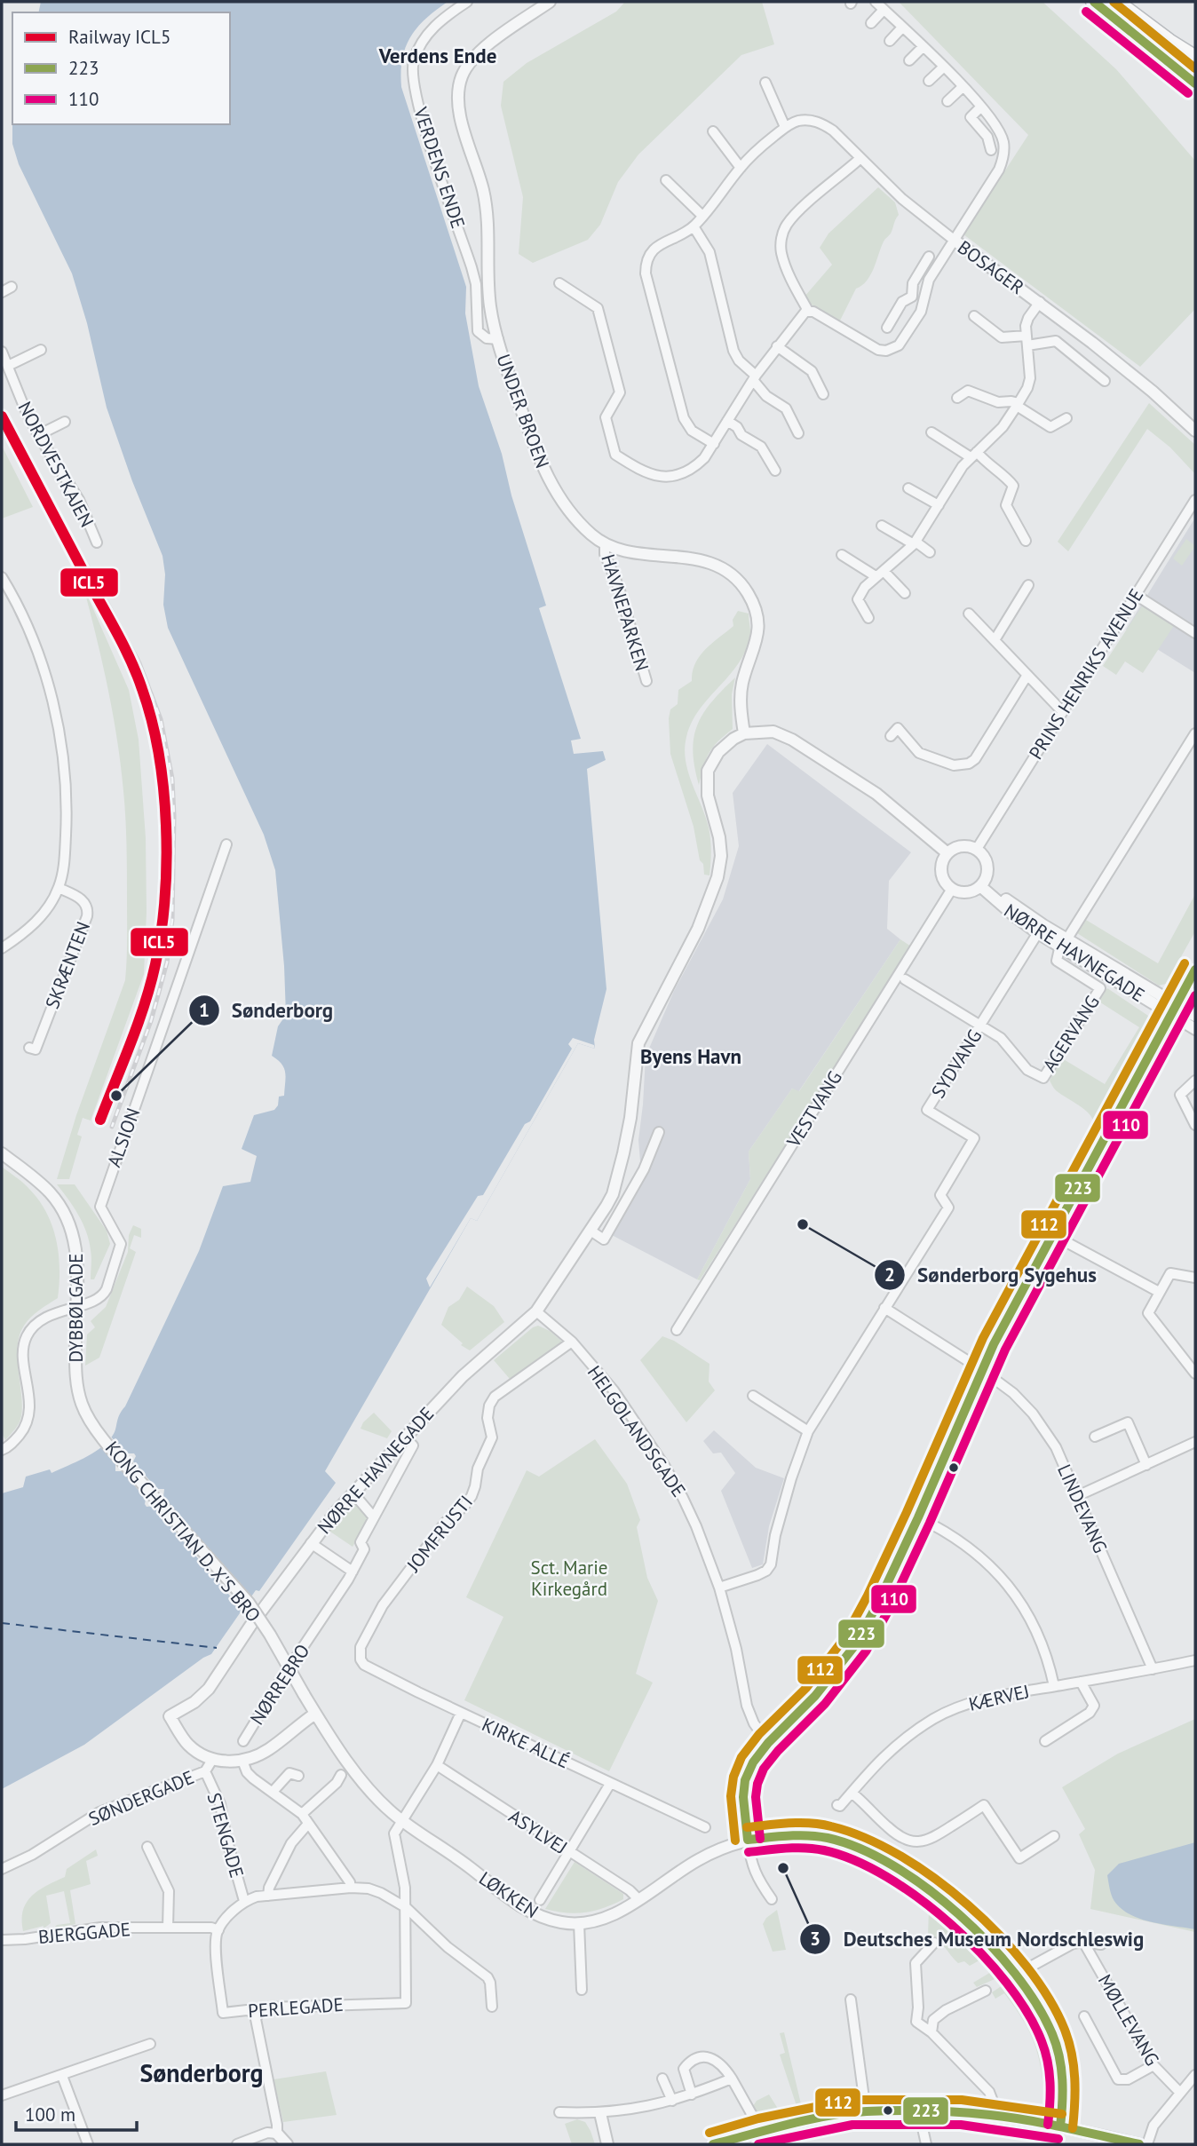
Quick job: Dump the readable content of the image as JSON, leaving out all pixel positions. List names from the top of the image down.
{
  "streets": {
    "street": [
      "VERDENS ENDE",
      "BOSAGER",
      "UNDER BROEN",
      "NORDVESTKAJEN",
      "HAVNEPARKEN",
      "PRINS HENRIKS AVENUE",
      "NØRRE HAVNEGADE",
      "SKRÆNTEN",
      "AGERVANG",
      "SYDVANG",
      "VESTVANG",
      "ALSION",
      "DYBBØLGADE",
      "HELGOLANDSGADE",
      "LINDEVANG",
      "KONG CHRISTIAN D. X'S BRO",
      "JOMFRUSTI",
      "NØRREBRO",
      "KÆRVEJ",
      "KIRKE ALLÉ",
      "SØNDERGADE",
      "ASYLVEJ",
      "STENGADE",
      "LØKKEN",
      "BJERGGADE",
      "PERLEGADE",
      "MØLLEVANG"
    ]
  },
  "crossings": [
    ["VERDENS ENDE", "UNDER BROEN"],
    ["UNDER BROEN", "HAVNEPARKEN"],
    ["UNDER BROEN", "NØRRE HAVNEGADE"],
    ["PRINS HENRIKS AVENUE", "NØRRE HAVNEGADE"],
    ["PRINS HENRIKS AVENUE", "VESTVANG"],
    ["NØRRE HAVNEGADE", "AGERVANG"],
    ["NØRRE HAVNEGADE", "SYDVANG"],
    ["NØRRE HAVNEGADE", "VESTVANG"],
    ["NØRRE HAVNEGADE", "HELGOLANDSGADE"],
    ["NØRRE HAVNEGADE", "NØRREBRO"],
    ["NØRRE HAVNEGADE", "SØNDERGADE"],
    ["AGERVANG", "SYDVANG"],
    ["ALSION", "DYBBØLGADE"],
    ["DYBBØLGADE", "KONG CHRISTIAN D. X'S BRO"],
    ["HELGOLANDSGADE", "JOMFRUSTI"],
    ["LINDEVANG", "KÆRVEJ"],
    ["KONG CHRISTIAN D. X'S BRO", "LØKKEN"],
    ["JOMFRUSTI", "KIRKE ALLÉ"],
    ["SØNDERGADE", "STENGADE"],
    ["ASYLVEJ", "LØKKEN"],
    ["BJERGGADE", "PERLEGADE"]
  ],
  "districts": ["Verdens Ende", "Byens Havn", "Sønderborg"],
  "parks": ["Sct. Marie Kirkegård"],
  "places": ["Sønderborg", "Sønderborg Sygehus", "Deutsches Museum Nordschleswig"],
  "lines": [
    "transit line 223",
    "transit line 112",
    "transit line 110",
    "rail line ICL5"
  ],
  "legend": ["Railway ICL5", "223", "110"],
  "scale_bar": "100 m"
}
